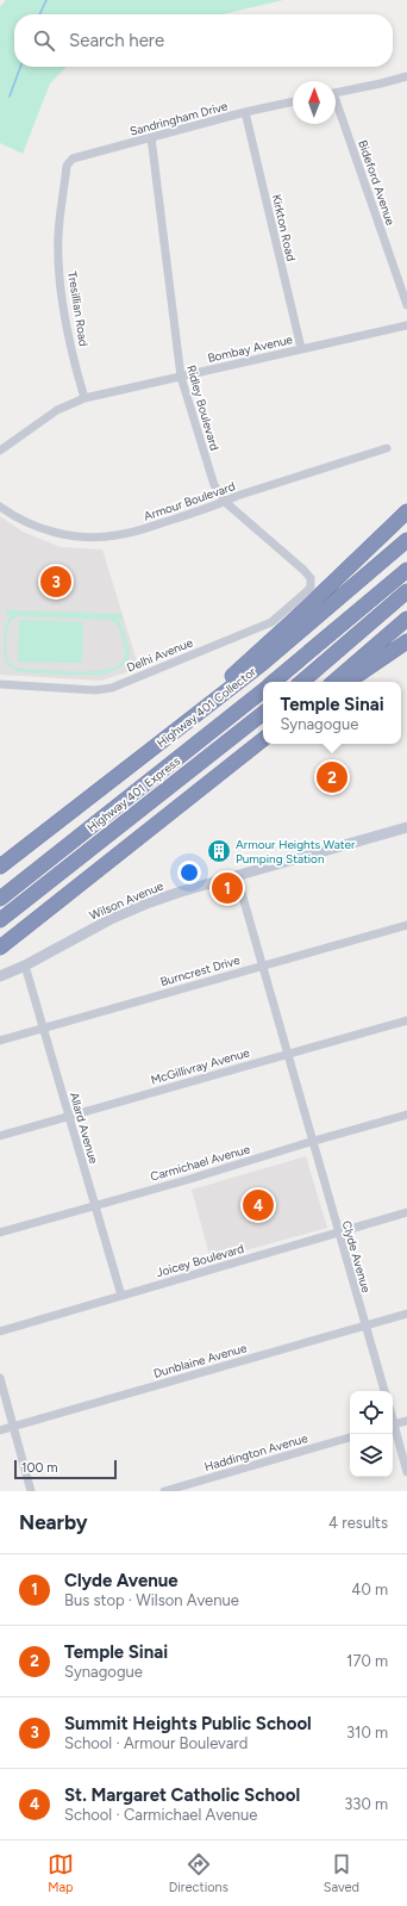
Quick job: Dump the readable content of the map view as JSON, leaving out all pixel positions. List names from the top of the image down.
{
  "streets": {
    "highway": ["Highway 401 Collector", "Highway 401 Express"],
    "main road": ["Wilson Avenue"],
    "street": [
      "Sandringham Drive",
      "Bideford Avenue",
      "Kirkton Road",
      "Tresillian Road",
      "Bombay Avenue",
      "Ridley Boulevard",
      "Armour Boulevard",
      "Delhi Avenue",
      "Burncrest Drive",
      "McGillivray Avenue",
      "Allard Avenue",
      "Carmichael Avenue",
      "Clyde Avenue",
      "Joicey Boulevard",
      "Dunblaine Avenue",
      "Haddington Avenue"
    ]
  },
  "crossings": [
    ["Sandringham Drive", "Kirkton Road"],
    ["Sandringham Drive", "Tresillian Road"],
    ["Sandringham Drive", "Ridley Boulevard"],
    ["Kirkton Road", "Bombay Avenue"],
    ["Tresillian Road", "Bombay Avenue"],
    ["Bombay Avenue", "Ridley Boulevard"],
    ["Ridley Boulevard", "Armour Boulevard"],
    ["Ridley Boulevard", "Delhi Avenue"],
    ["Wilson Avenue", "Allard Avenue"],
    ["Wilson Avenue", "Clyde Avenue"],
    ["Burncrest Drive", "Allard Avenue"],
    ["Burncrest Drive", "Clyde Avenue"],
    ["McGillivray Avenue", "Allard Avenue"],
    ["McGillivray Avenue", "Clyde Avenue"],
    ["Allard Avenue", "Carmichael Avenue"],
    ["Allard Avenue", "Joicey Boulevard"],
    ["Carmichael Avenue", "Clyde Avenue"],
    ["Clyde Avenue", "Joicey Boulevard"],
    ["Clyde Avenue", "Dunblaine Avenue"]
  ],
  "places": {
    "building": ["Armour Heights Water Pumping Station"]
  },
  "scale_bar": "100 m",
  "north": "top",
  "page": {
    "search": "Search here",
    "pins": [
      "3",
      "2",
      "1",
      "4"
    ],
    "popup": ["Temple Sinai", "Synagogue"],
    "scale": "100 m",
    "heading": ["Nearby", "4 results"],
    "list": [
      {
        "mark": "1",
        "name": "Clyde Avenue",
        "note": "Bus stop · Wilson Avenue",
        "value": "40 m"
      },
      {
        "mark": "2",
        "name": "Temple Sinai",
        "note": "Synagogue",
        "value": "170 m"
      },
      {
        "mark": "3",
        "name": "Summit Heights Public School",
        "note": "School · Armour Boulevard",
        "value": "310 m"
      },
      {
        "mark": "4",
        "name": "St. Margaret Catholic School",
        "note": "School · Carmichael Avenue",
        "value": "330 m"
      }
    ],
    "nav": ["Map", "Directions", "Saved"]
  }
}
